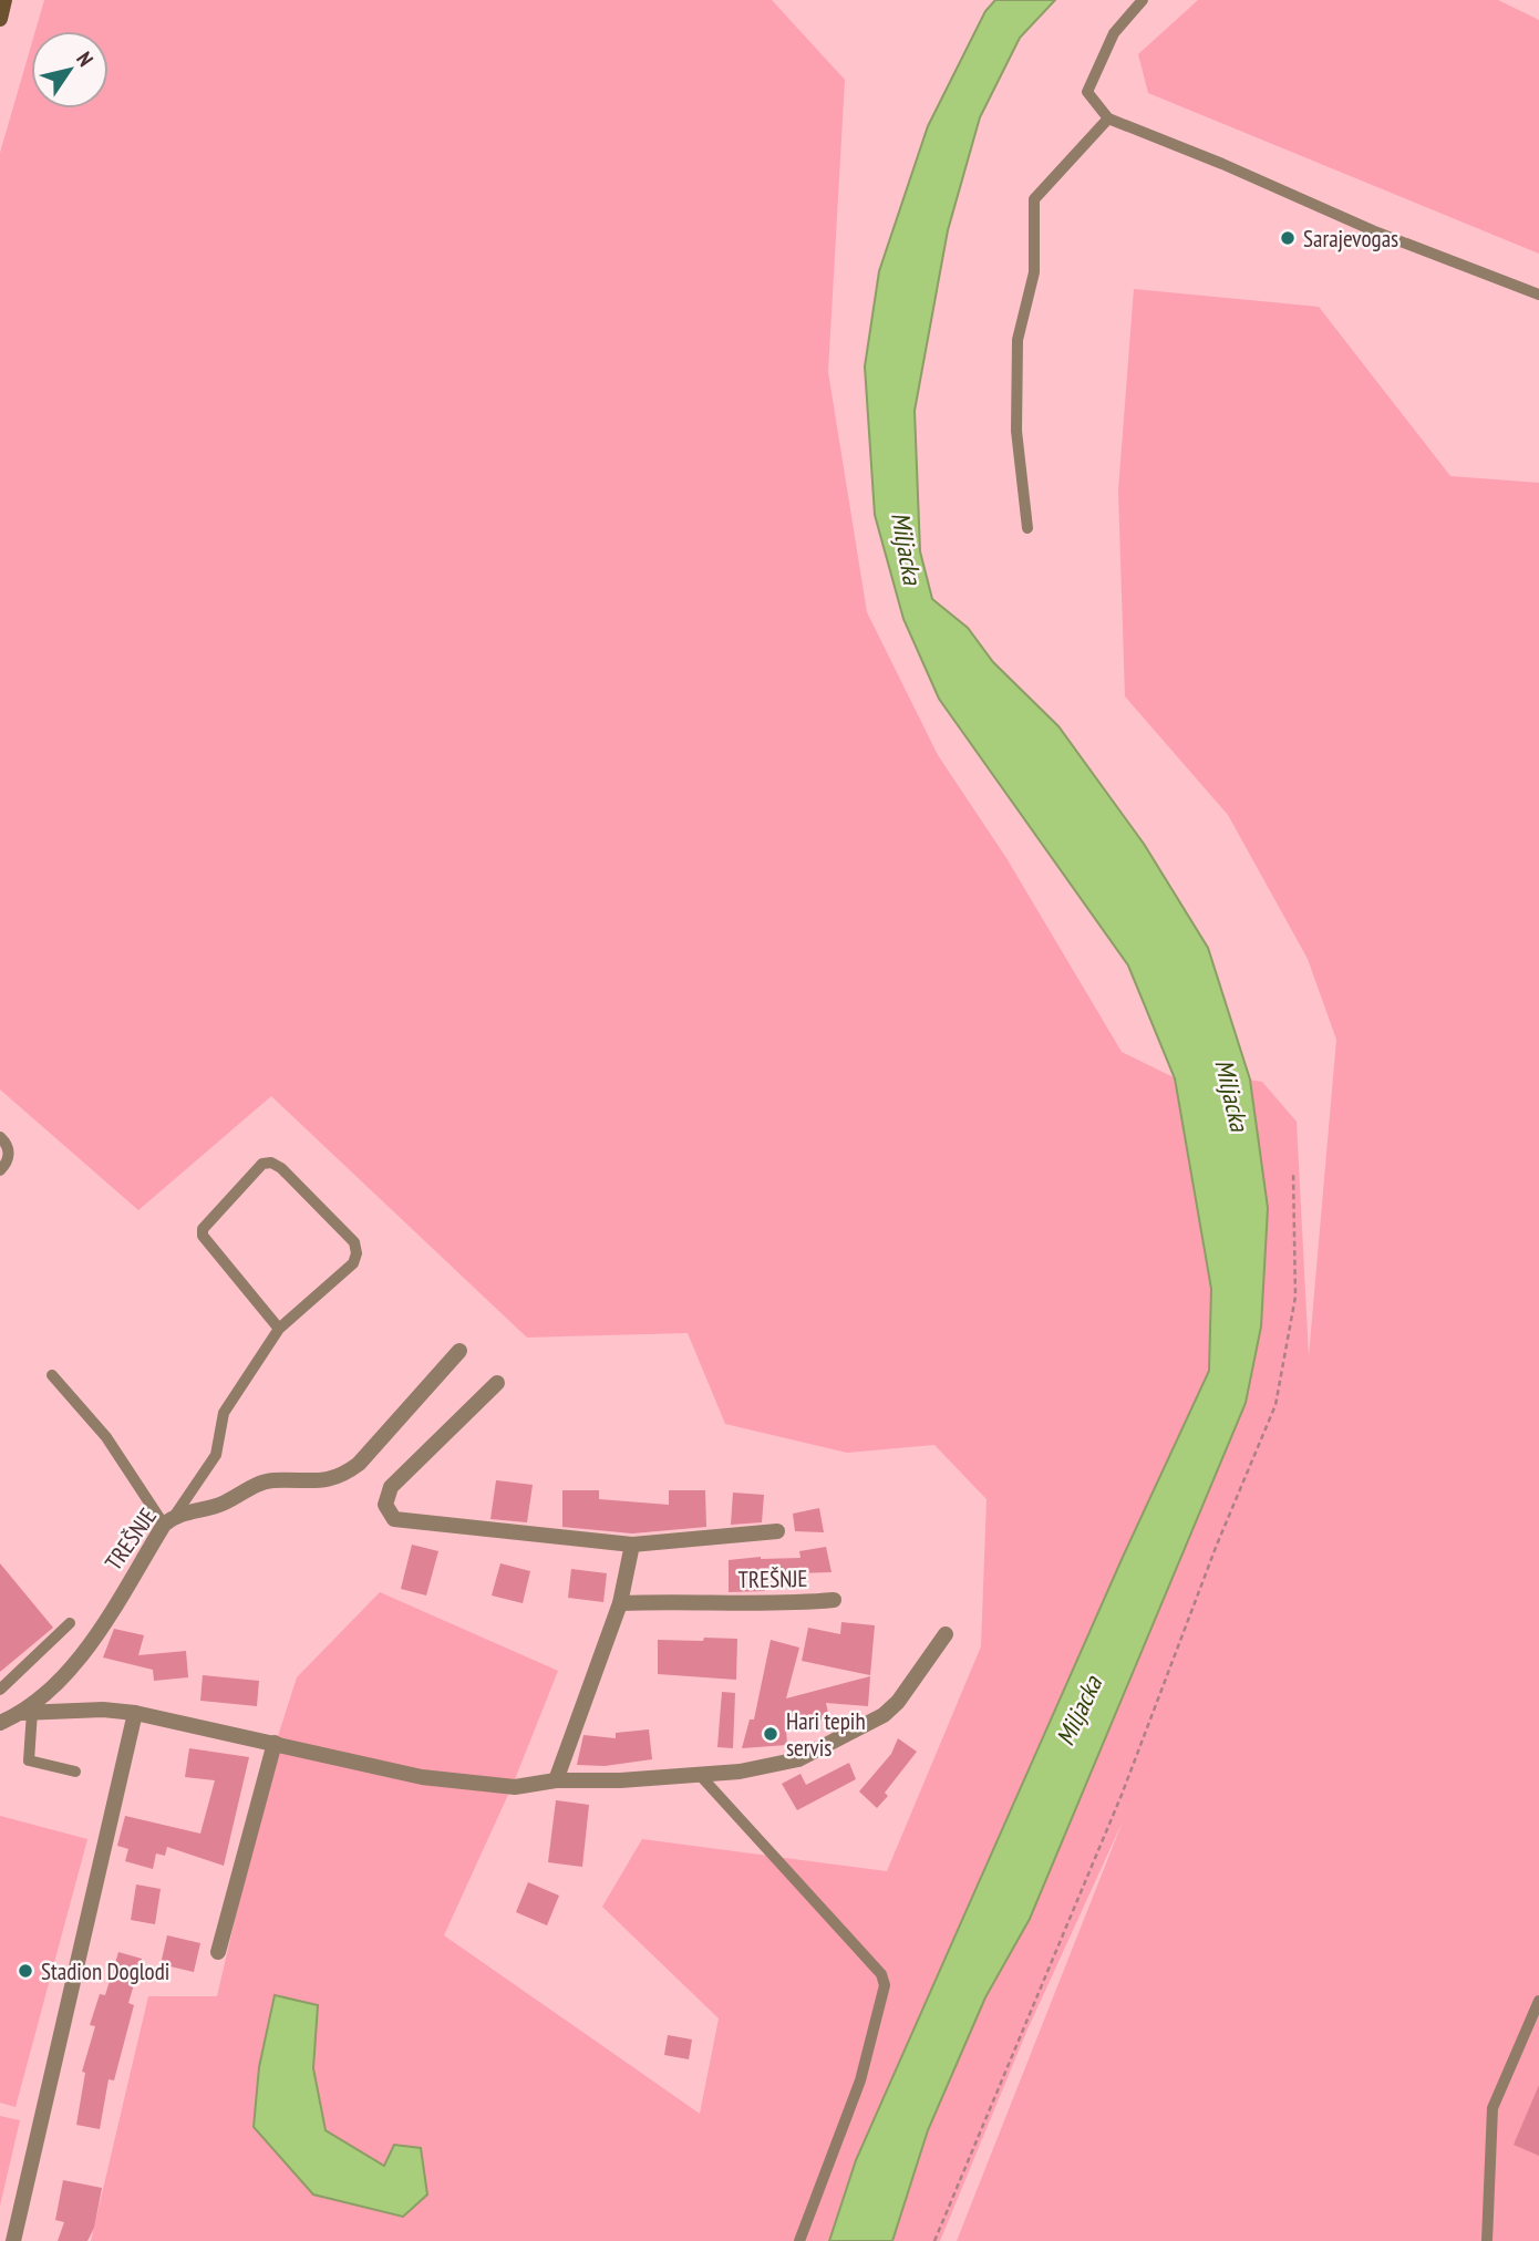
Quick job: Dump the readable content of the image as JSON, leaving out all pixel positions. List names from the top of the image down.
{
  "streets": {
    "street": ["TREŠNJE"]
  },
  "water": ["Miljacka"],
  "places": ["Sarajevogas", "Hari tepih servis", "Stadion Doglodi"],
  "north": "top right"
}
